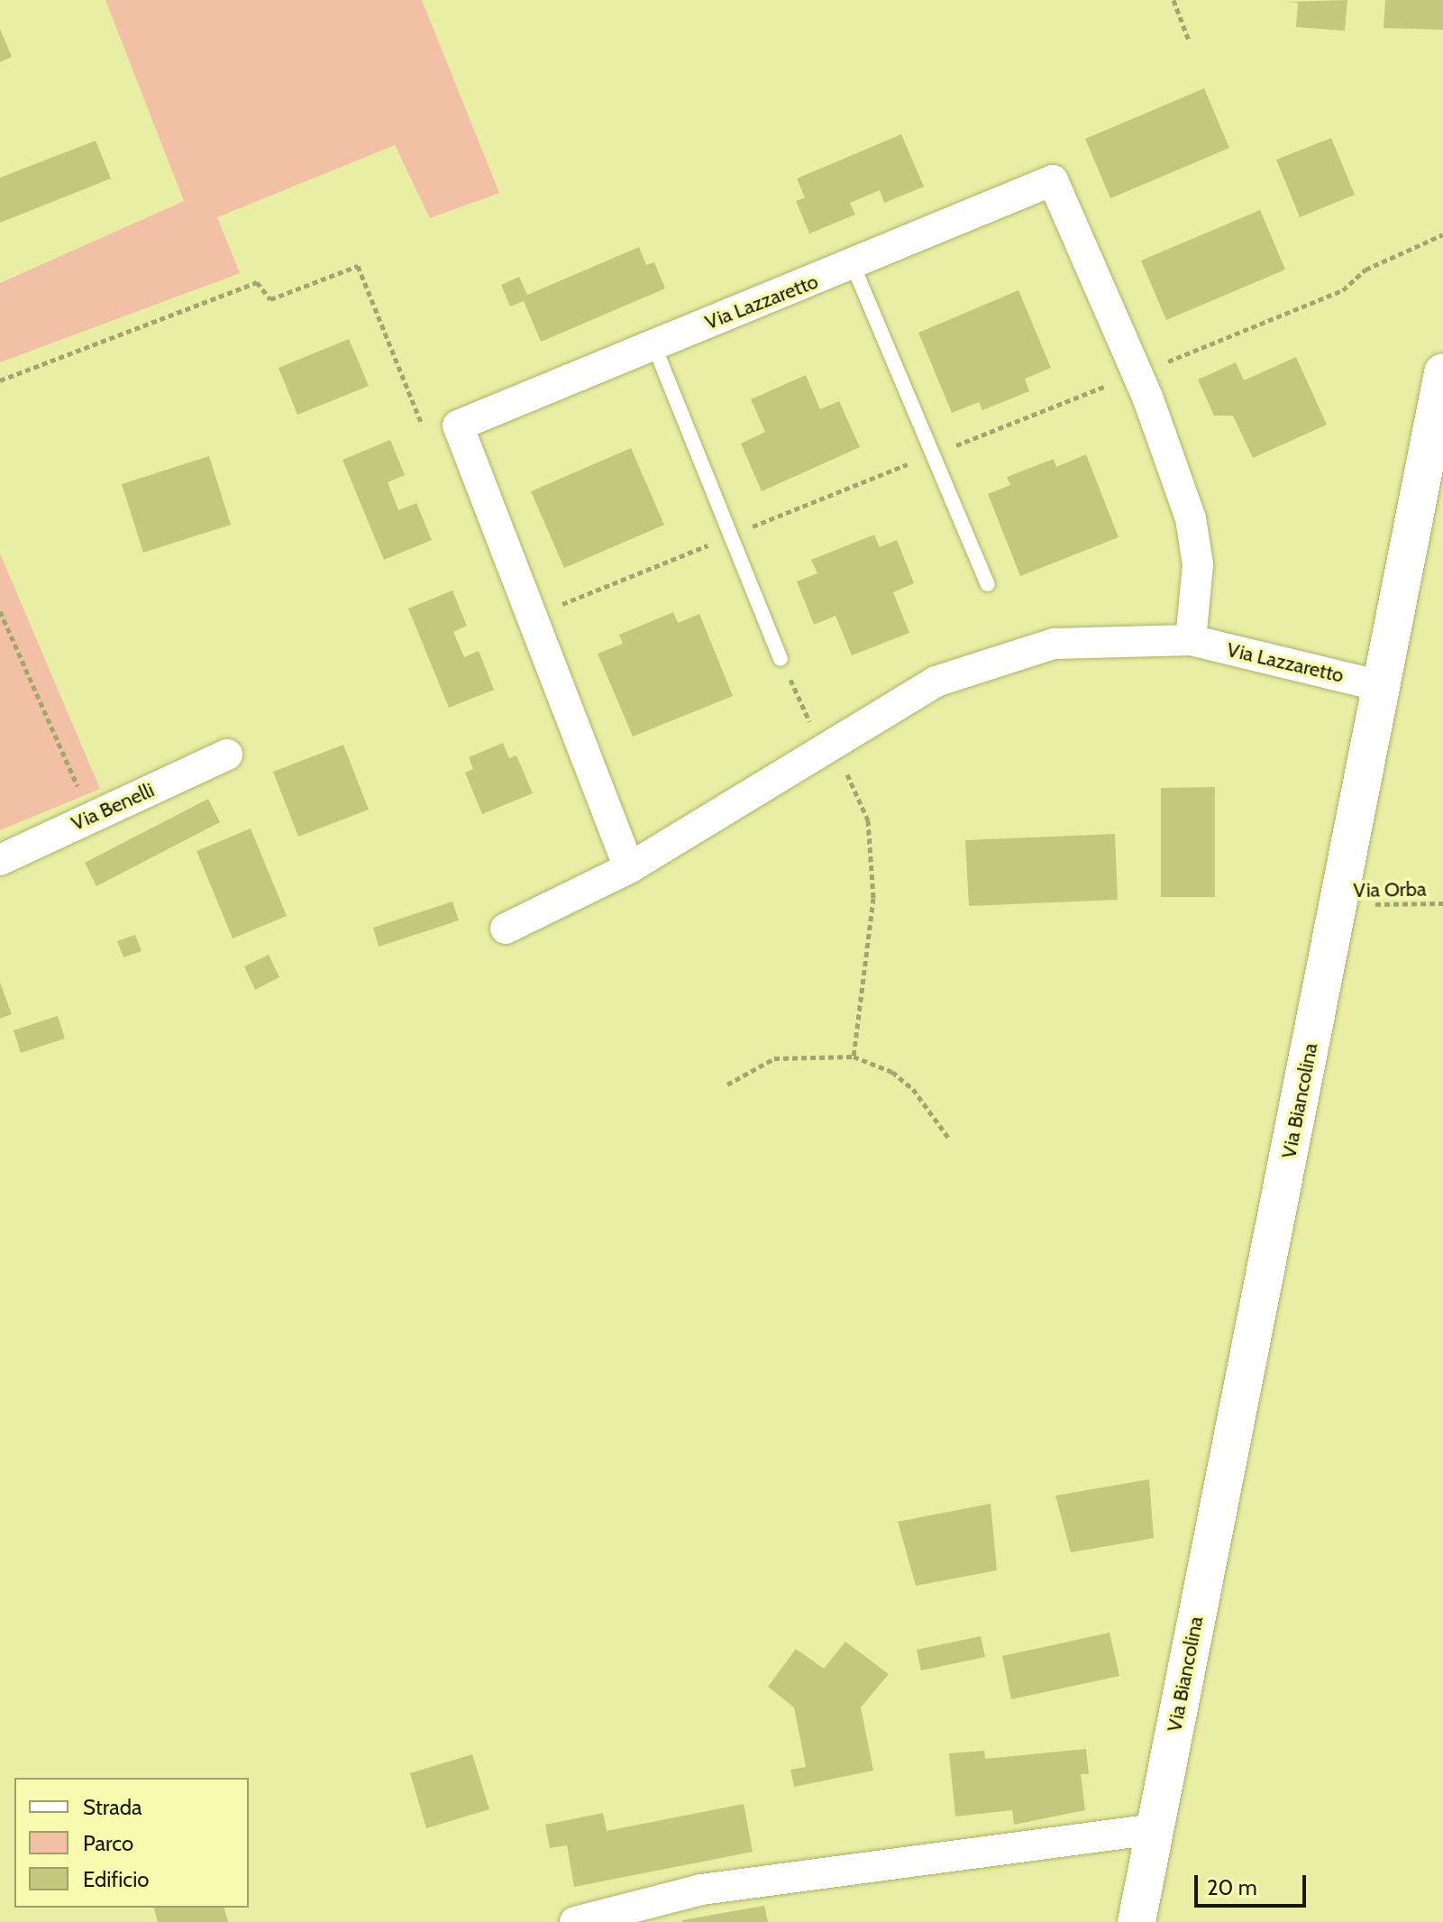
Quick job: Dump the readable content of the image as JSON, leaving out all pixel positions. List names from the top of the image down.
{
  "streets": {
    "street": ["Via Lazzaretto", "Via Benelli", "Via Biancolina"],
    "path": ["Via Orba"]
  },
  "crossings": [
    ["Via Lazzaretto", "Via Biancolina"],
    ["Via Orba", "Via Biancolina"]
  ],
  "legend": ["Strada", "Parco", "Edificio"],
  "scale_bar": "20 m"
}
